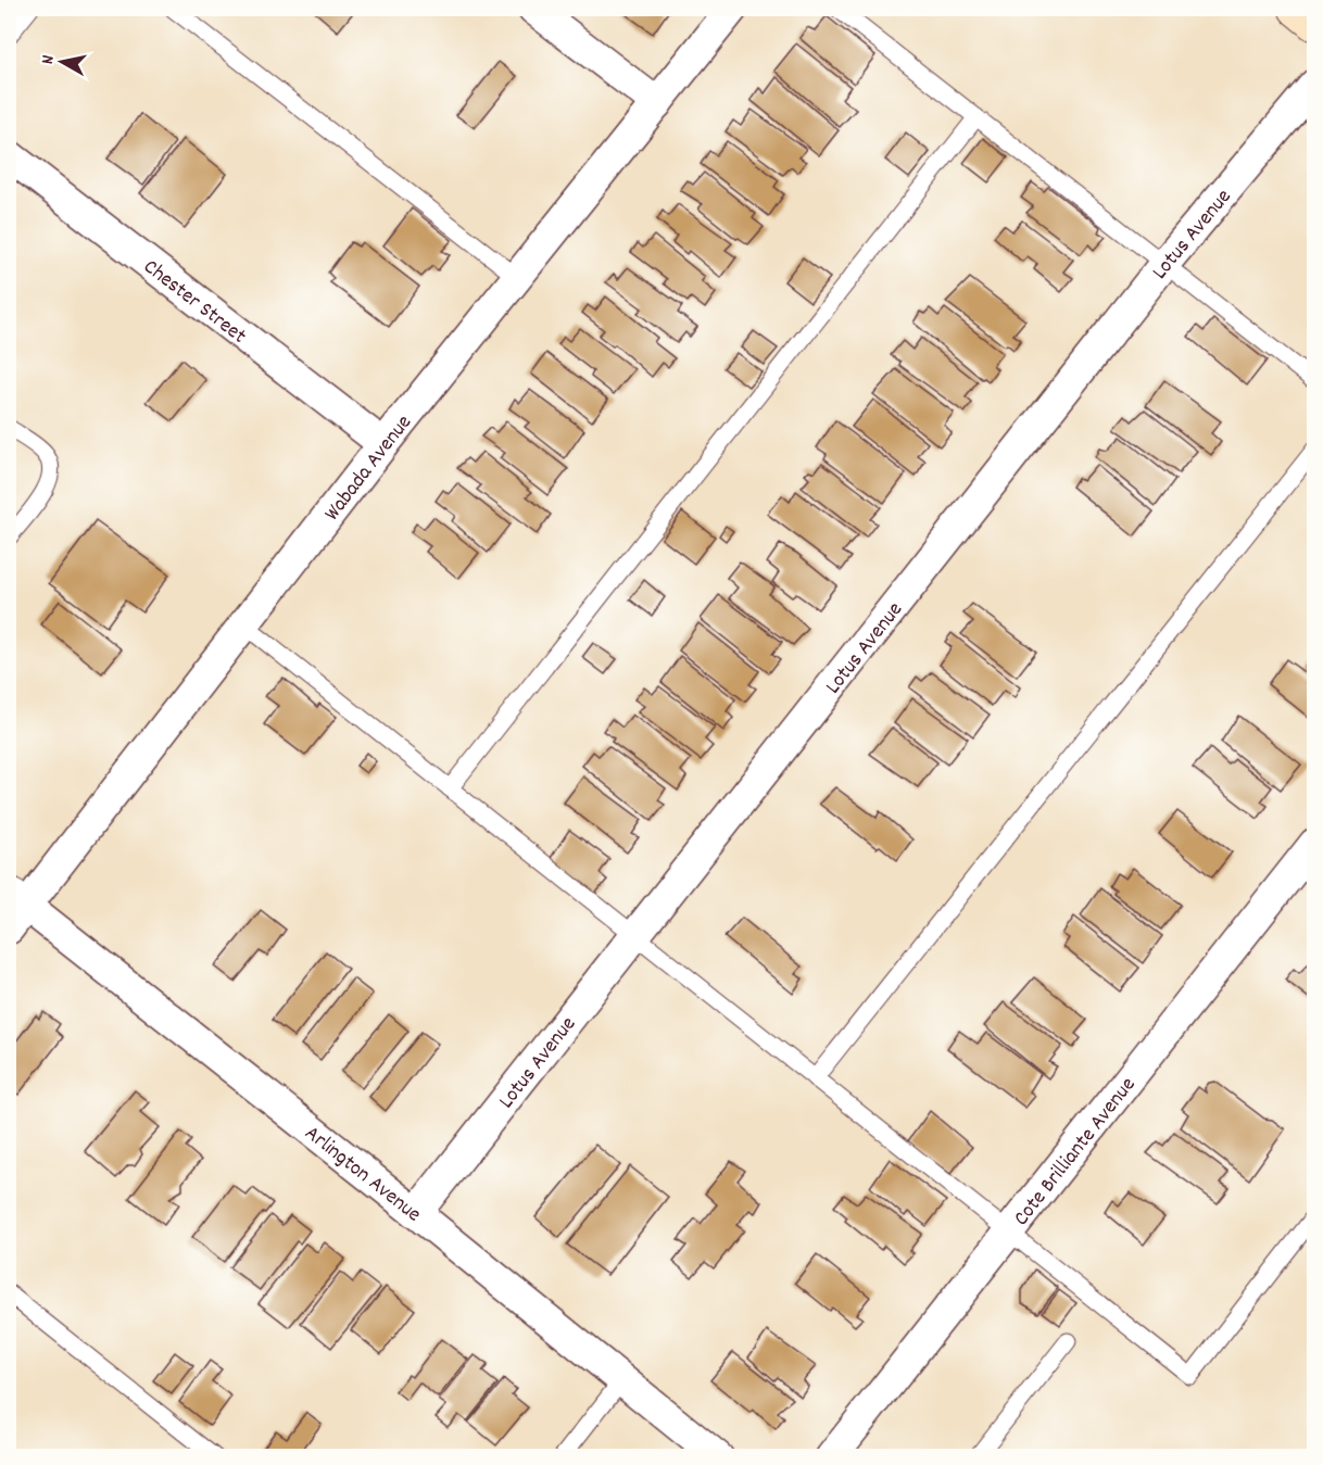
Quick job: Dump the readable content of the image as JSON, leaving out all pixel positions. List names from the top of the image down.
{
  "streets": {
    "street": [
      "Lotus Avenue",
      "Chester Street",
      "Wabada Avenue",
      "Cote Brilliante Avenue",
      "Arlington Avenue"
    ]
  },
  "crossings": [
    ["Lotus Avenue", "Arlington Avenue"],
    ["Chester Street", "Wabada Avenue"],
    ["Wabada Avenue", "Arlington Avenue"]
  ],
  "north": "left"
}
